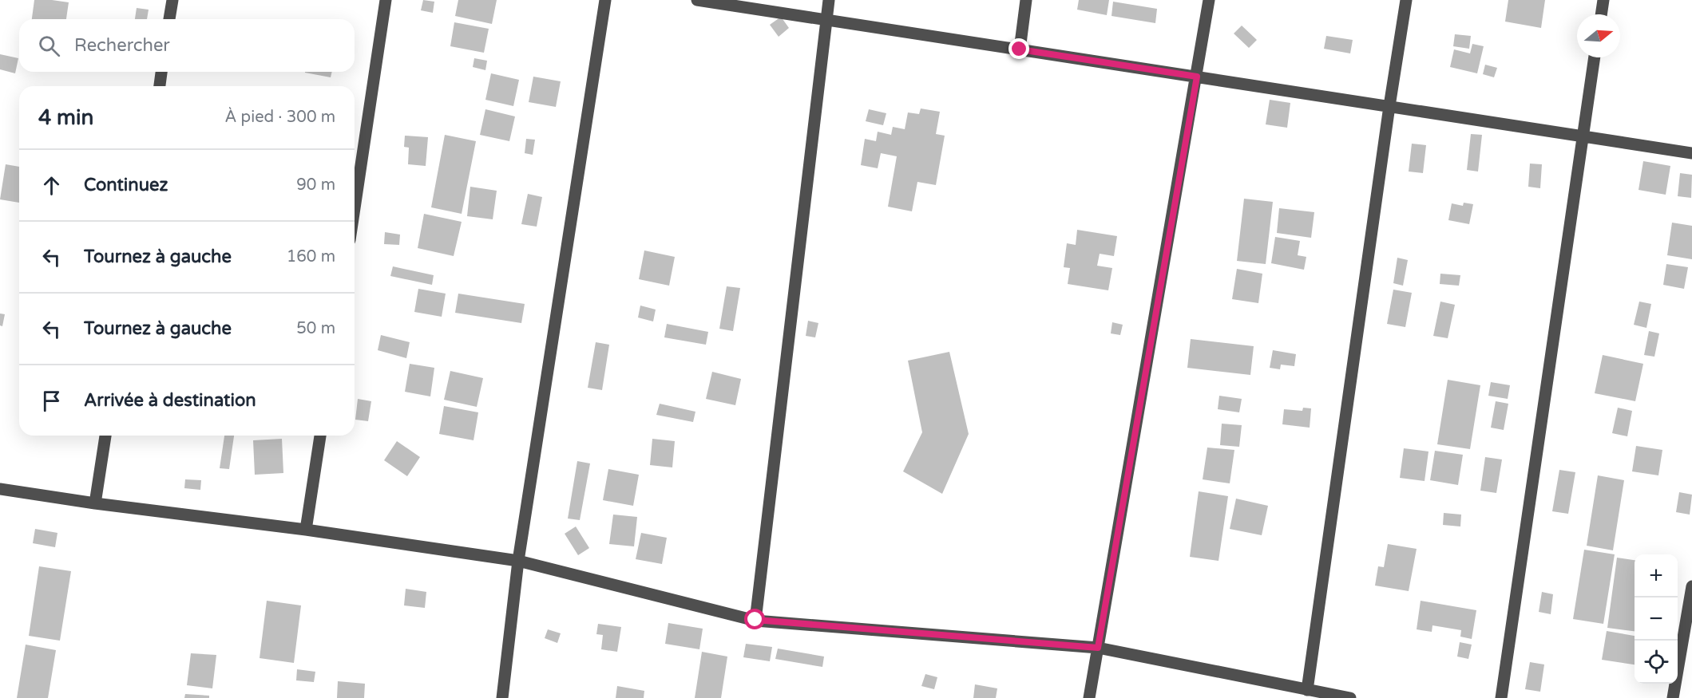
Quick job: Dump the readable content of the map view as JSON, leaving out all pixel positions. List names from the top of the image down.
{
  "north": "right",
  "page": {
    "search": "Rechercher",
    "heading": ["4 min", "À pied · 300 m"],
    "list": [
      ["Continuez", "90 m"],
      ["Tournez à gauche", "160 m"],
      ["Tournez à gauche", "50 m"],
      "Arrivée à destination"
    ],
    "map_buttons": ["+", "−"]
  }
}
